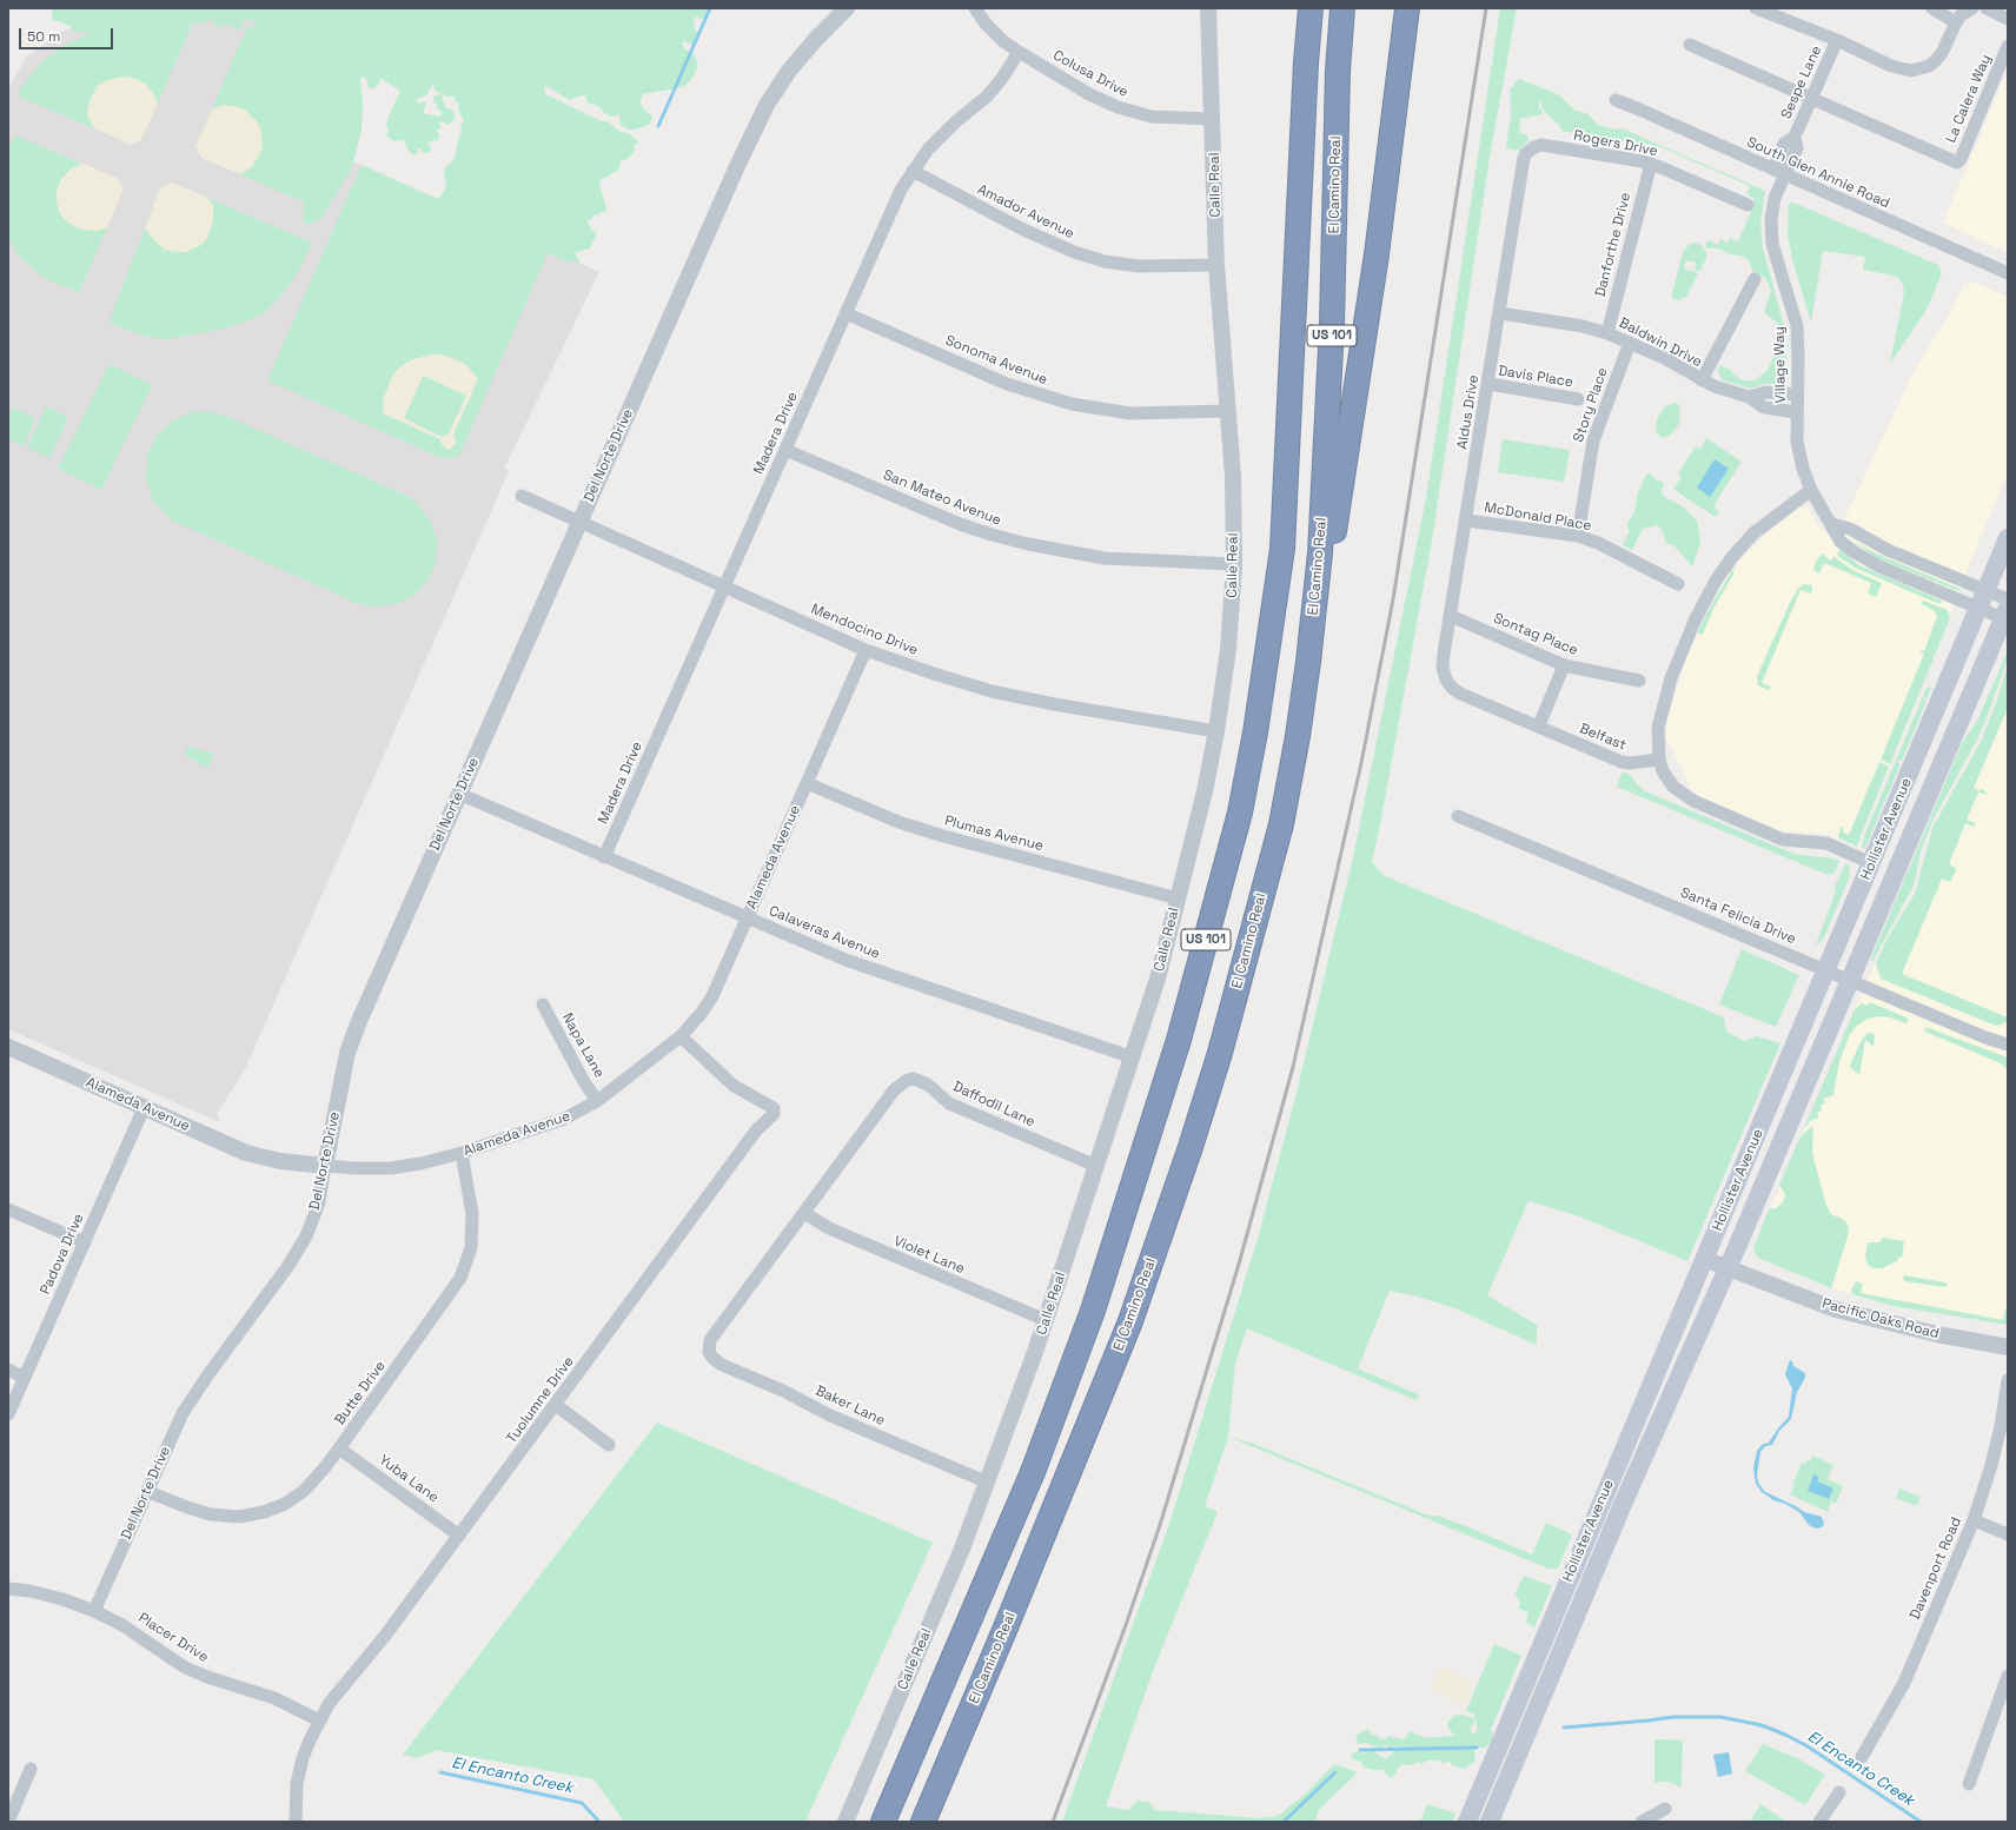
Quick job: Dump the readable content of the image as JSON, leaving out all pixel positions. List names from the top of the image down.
{
  "streets": {
    "highway": ["El Camino Real", "US 101"],
    "main road": ["Hollister Avenue"],
    "street": [
      "Colusa Drive",
      "Sespe Lane",
      "La Calera Way",
      "Rogers Drive",
      "South Glen Annie Road",
      "Calle Real",
      "Amador Avenue",
      "Danforthe Drive",
      "Baldwin Drive",
      "Sonoma Avenue",
      "Village Way",
      "Davis Place",
      "Story Place",
      "Aldus Drive",
      "Madera Drive",
      "Del Norte Drive",
      "San Mateo Avenue",
      "McDonald Place",
      "Mendocino Drive",
      "Sontag Place",
      "Belfast",
      "Plumas Avenue",
      "Alameda Avenue",
      "Santa Felicia Drive",
      "Calaveras Avenue",
      "Napa Lane",
      "Daffodil Lane",
      "Padova Drive",
      "Violet Lane",
      "Pacific Oaks Road",
      "Butte Drive",
      "Tuolumne Drive",
      "Baker Lane",
      "Yuba Lane",
      "Davenport Road",
      "Placer Drive"
    ]
  },
  "crossings": [
    ["Colusa Drive", "Calle Real"],
    ["Colusa Drive", "Madera Drive"],
    ["Sespe Lane", "La Calera Way"],
    ["Sespe Lane", "South Glen Annie Road"],
    ["Sespe Lane", "Village Way"],
    ["Rogers Drive", "Danforthe Drive"],
    ["Rogers Drive", "Aldus Drive"],
    ["South Glen Annie Road", "Village Way"],
    ["Calle Real", "Amador Avenue"],
    ["Calle Real", "Sonoma Avenue"],
    ["Calle Real", "San Mateo Avenue"],
    ["Calle Real", "Mendocino Drive"],
    ["Calle Real", "Plumas Avenue"],
    ["Calle Real", "Calaveras Avenue"],
    ["Calle Real", "Daffodil Lane"],
    ["Calle Real", "Violet Lane"],
    ["Calle Real", "Baker Lane"],
    ["Amador Avenue", "Madera Drive"],
    ["Danforthe Drive", "Baldwin Drive"],
    ["Baldwin Drive", "Village Way"],
    ["Baldwin Drive", "Story Place"],
    ["Baldwin Drive", "Aldus Drive"],
    ["Sonoma Avenue", "Madera Drive"],
    ["Village Way", "Hollister Avenue"],
    ["Davis Place", "Aldus Drive"],
    ["Story Place", "McDonald Place"],
    ["Aldus Drive", "McDonald Place"],
    ["Aldus Drive", "Sontag Place"],
    ["Aldus Drive", "Belfast"],
    ["Madera Drive", "San Mateo Avenue"],
    ["Madera Drive", "Mendocino Drive"],
    ["Madera Drive", "Calaveras Avenue"],
    ["Del Norte Drive", "Mendocino Drive"],
    ["Del Norte Drive", "Alameda Avenue"],
    ["Del Norte Drive", "Calaveras Avenue"],
    ["Del Norte Drive", "Butte Drive"],
    ["Del Norte Drive", "Placer Drive"],
    ["Mendocino Drive", "Alameda Avenue"],
    ["Hollister Avenue", "Santa Felicia Drive"],
    ["Hollister Avenue", "Pacific Oaks Road"],
    ["Plumas Avenue", "Alameda Avenue"],
    ["Alameda Avenue", "Calaveras Avenue"],
    ["Alameda Avenue", "Napa Lane"],
    ["Alameda Avenue", "Padova Drive"],
    ["Alameda Avenue", "Butte Drive"],
    ["Alameda Avenue", "Tuolumne Drive"],
    ["Daffodil Lane", "Violet Lane"],
    ["Daffodil Lane", "Baker Lane"],
    ["Violet Lane", "Baker Lane"],
    ["Butte Drive", "Yuba Lane"],
    ["Tuolumne Drive", "Yuba Lane"],
    ["Tuolumne Drive", "Placer Drive"]
  ],
  "water": ["El Encanto Creek"],
  "scale_bar": "50 m"
}
